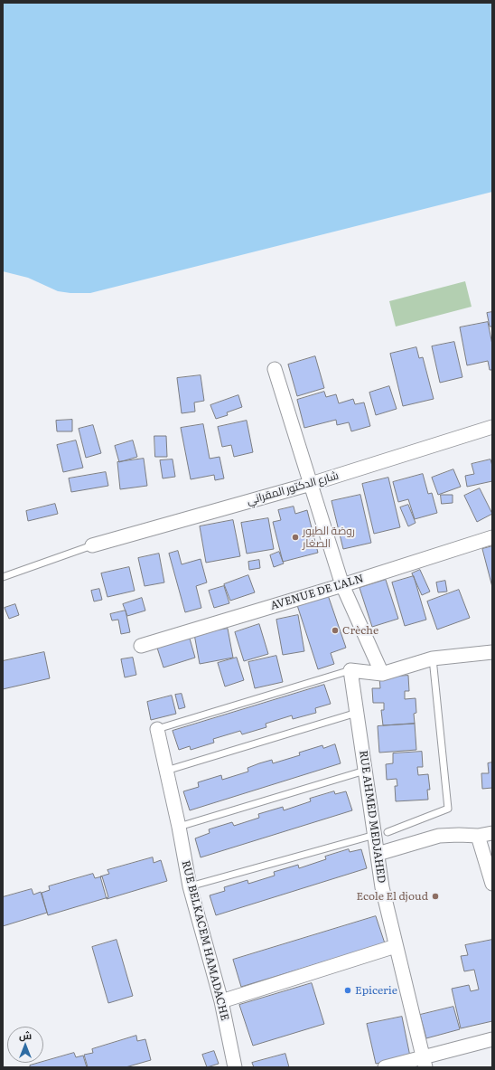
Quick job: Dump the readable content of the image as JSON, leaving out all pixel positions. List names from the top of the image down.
{
  "streets": {
    "street": [
      "شارع الدكتور المقراني",
      "AVENUE DE L'ALN",
      "RUE AHMED MEDJAHED",
      "RUE BELKACEM HAMADACHE"
    ]
  },
  "places": [
    "روضة الطيور الصغار",
    "Crèche",
    "Ecole El djoud",
    "Epicerie"
  ],
  "north": "top"
}
